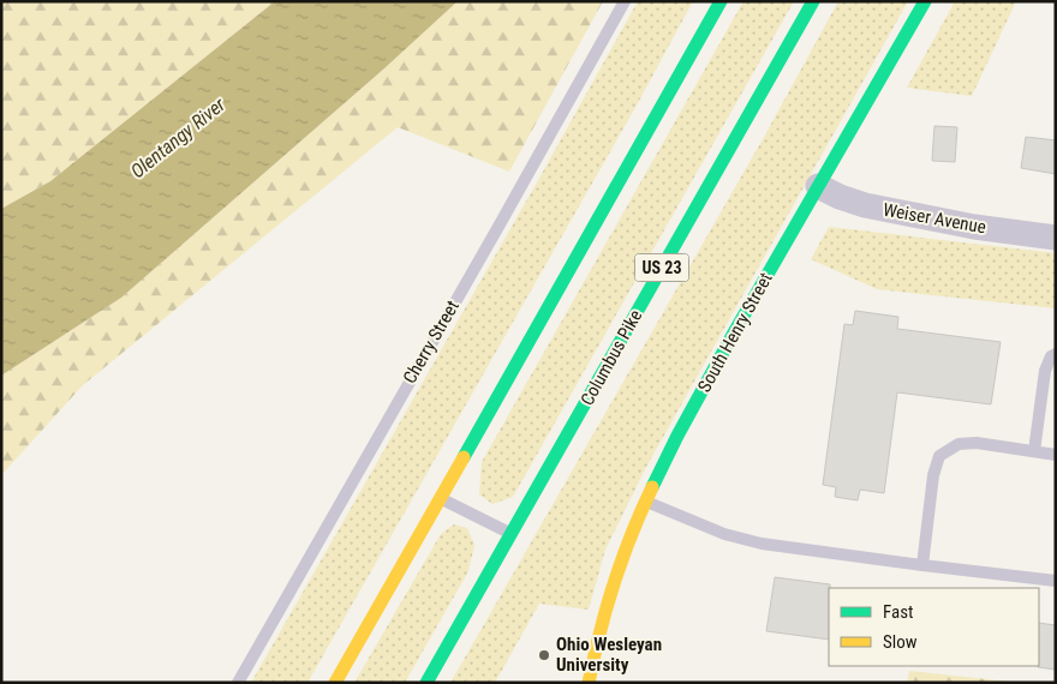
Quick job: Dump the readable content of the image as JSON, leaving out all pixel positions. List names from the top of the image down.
{
  "streets": {
    "main road": ["US 23", "South Henry Street", "Columbus Pike"],
    "street": ["Weiser Avenue"],
    "lane": ["Cherry Street"]
  },
  "crossings": [
    ["Weiser Avenue", "South Henry Street"]
  ],
  "water": ["Olentangy River"],
  "places": ["Ohio Wesleyan University"],
  "legend": ["Fast", "Slow"]
}
